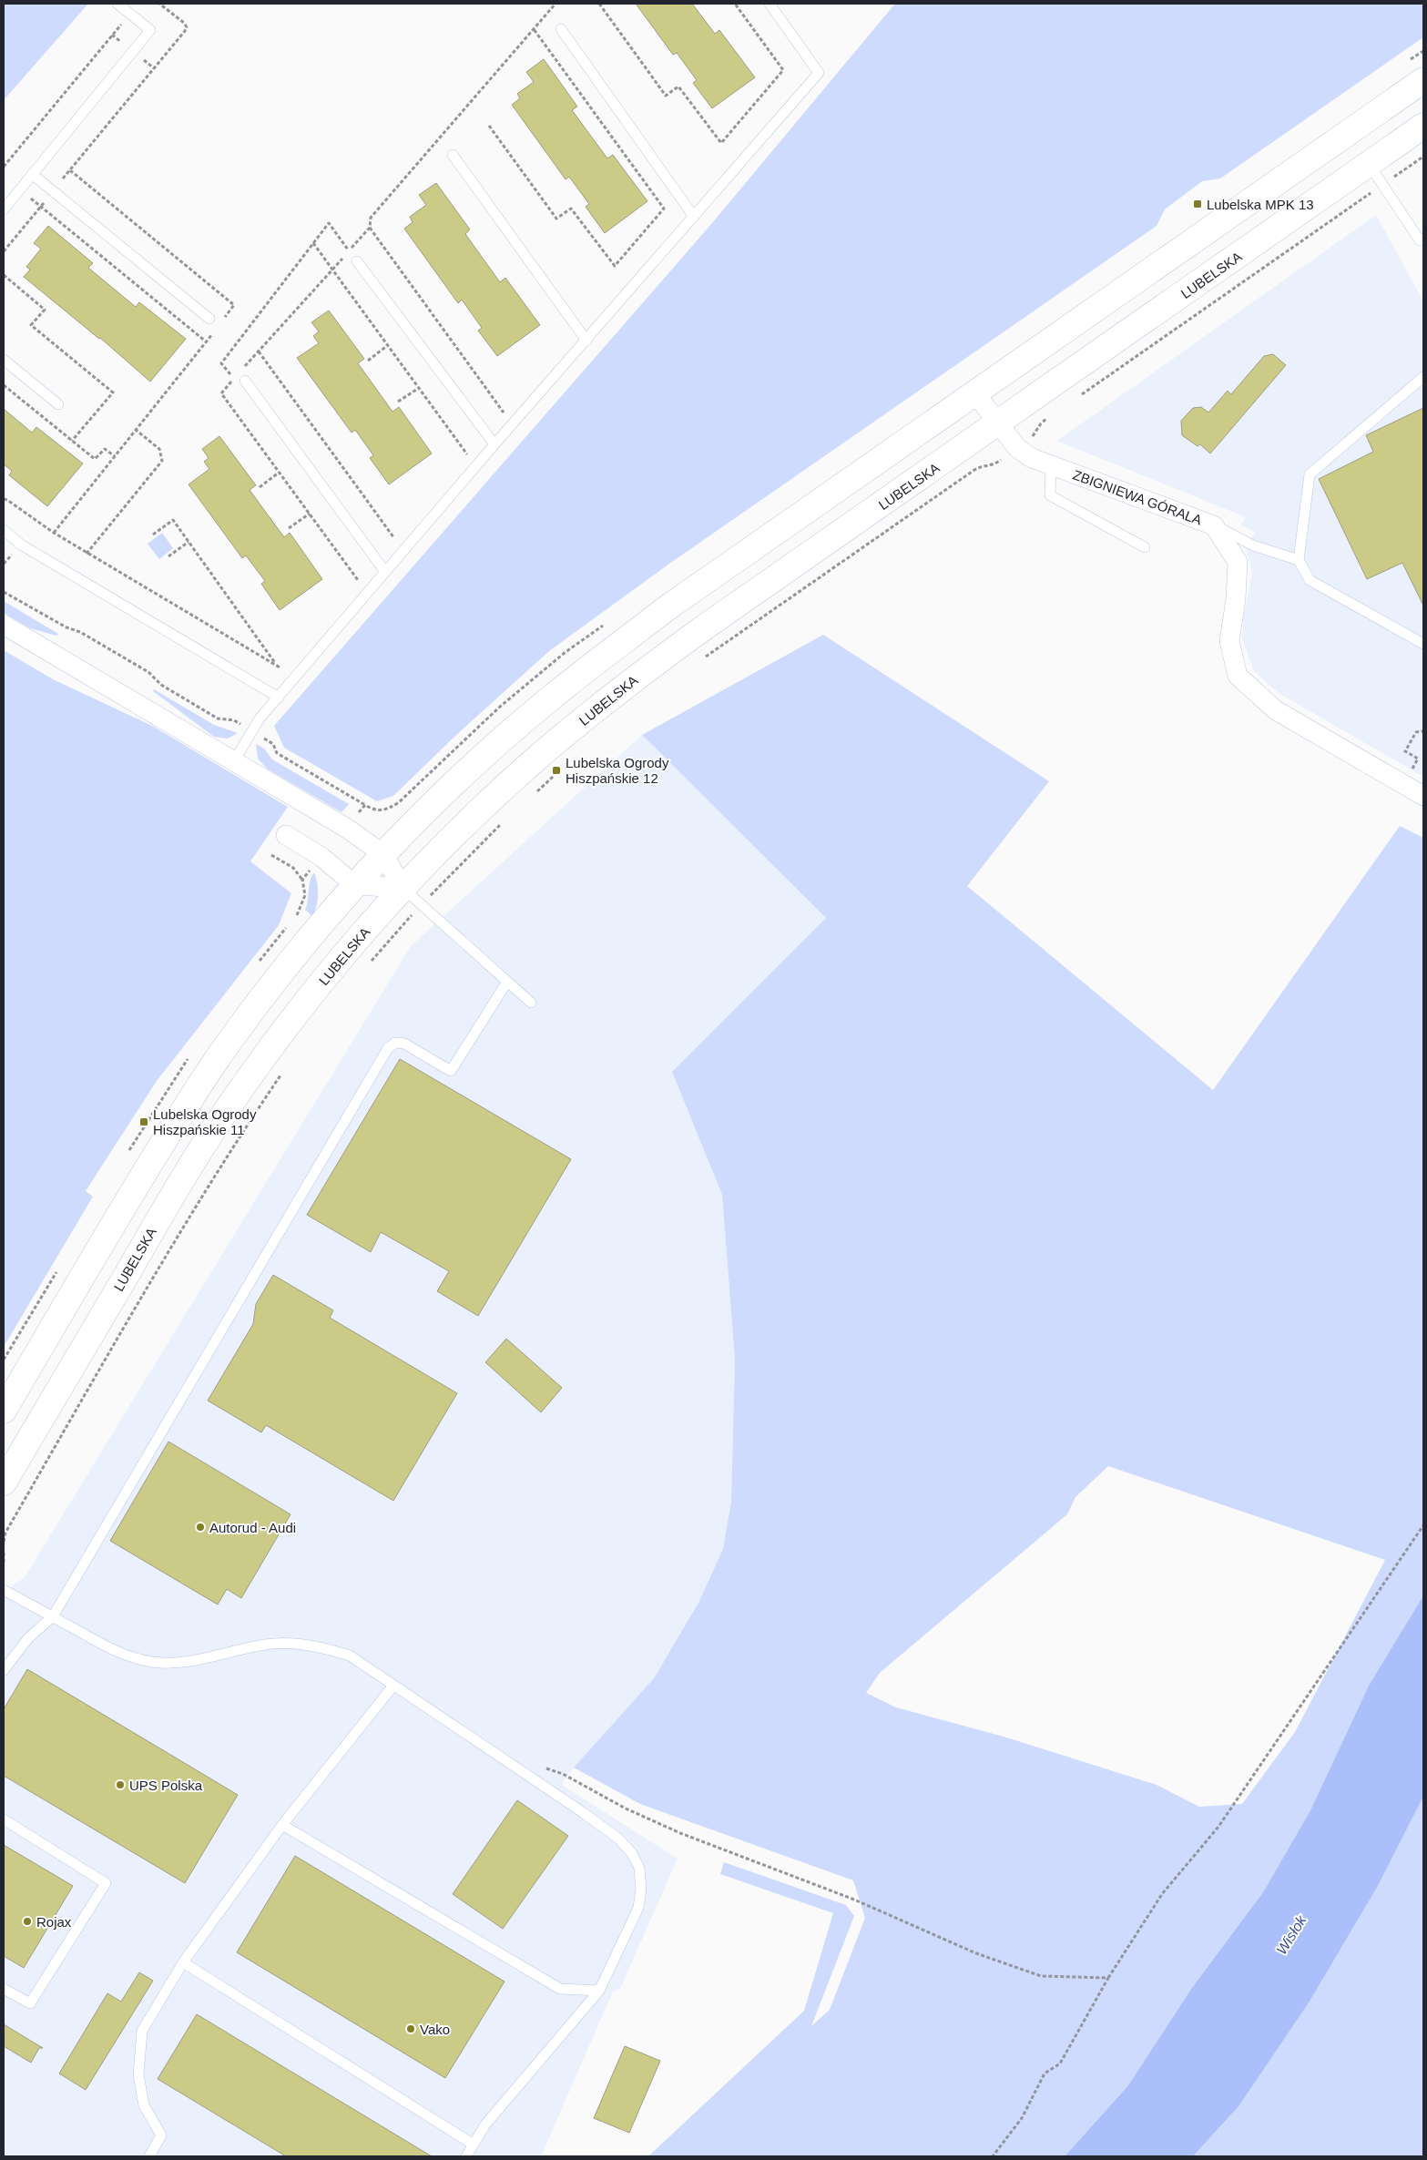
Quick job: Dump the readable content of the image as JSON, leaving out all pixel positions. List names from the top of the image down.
{
  "streets": {
    "main road": ["LUBELSKA"],
    "street": ["ZBIGNIEWA GÓRALA"]
  },
  "crossings": [
    ["LUBELSKA", "ZBIGNIEWA GÓRALA"]
  ],
  "water": ["Wisłok"],
  "places": {
    "transit": ["Lubelska MPK 13", "Lubelska Ogrody Hiszpańskie 12", "Lubelska Ogrody Hiszpańskie 11"],
    "other": [
      "Autorud - Audi",
      "UPS Polska",
      "Rojax",
      "Vako"
    ]
  }
}
